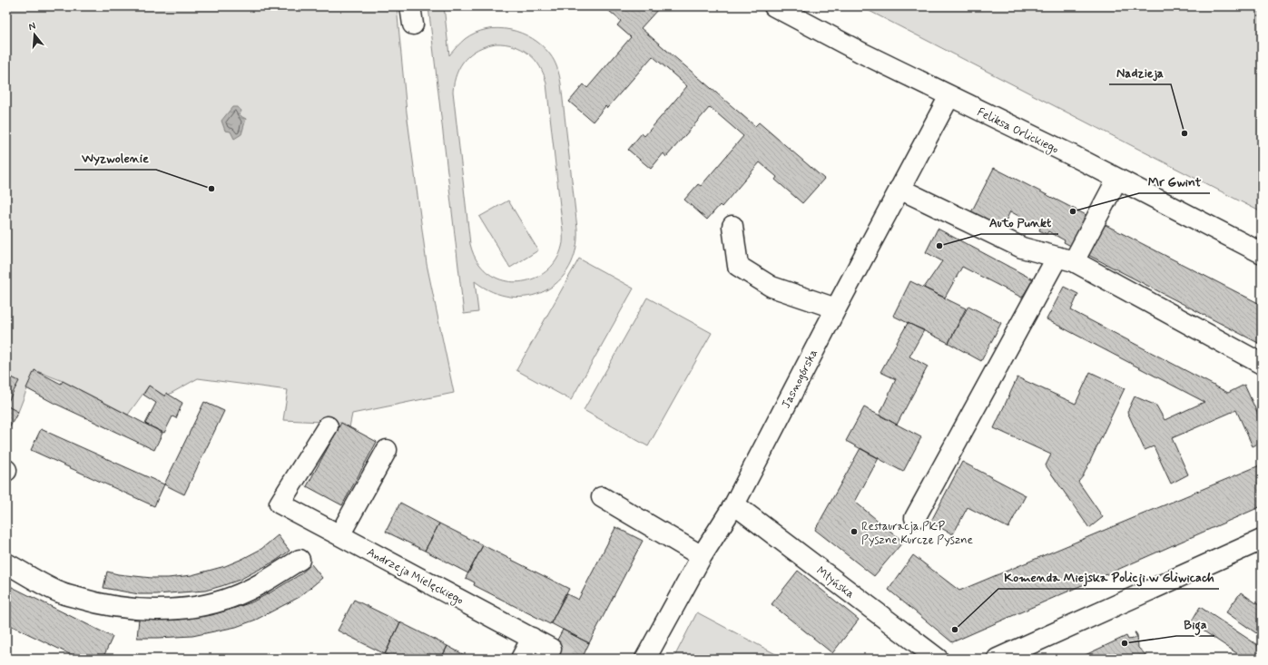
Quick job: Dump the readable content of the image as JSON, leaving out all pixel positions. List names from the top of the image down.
{
  "streets": {
    "street": [
      "Feliksa Orlickiego",
      "Jasnogórska",
      "Andrzeja Mielęckiego",
      "Młyńska"
    ]
  },
  "crossings": [
    ["Feliksa Orlickiego", "Jasnogórska"],
    ["Jasnogórska", "Młyńska"]
  ],
  "places": [
    "Nadzieja",
    "Wyzwolenie",
    "Mr Gwint",
    "Auto Punkt",
    "Restauracja PKP Pyszne Kurcze Pyszne",
    "Komenda Miejska Policji w Gliwicach",
    "Biga"
  ],
  "north": "top"
}
